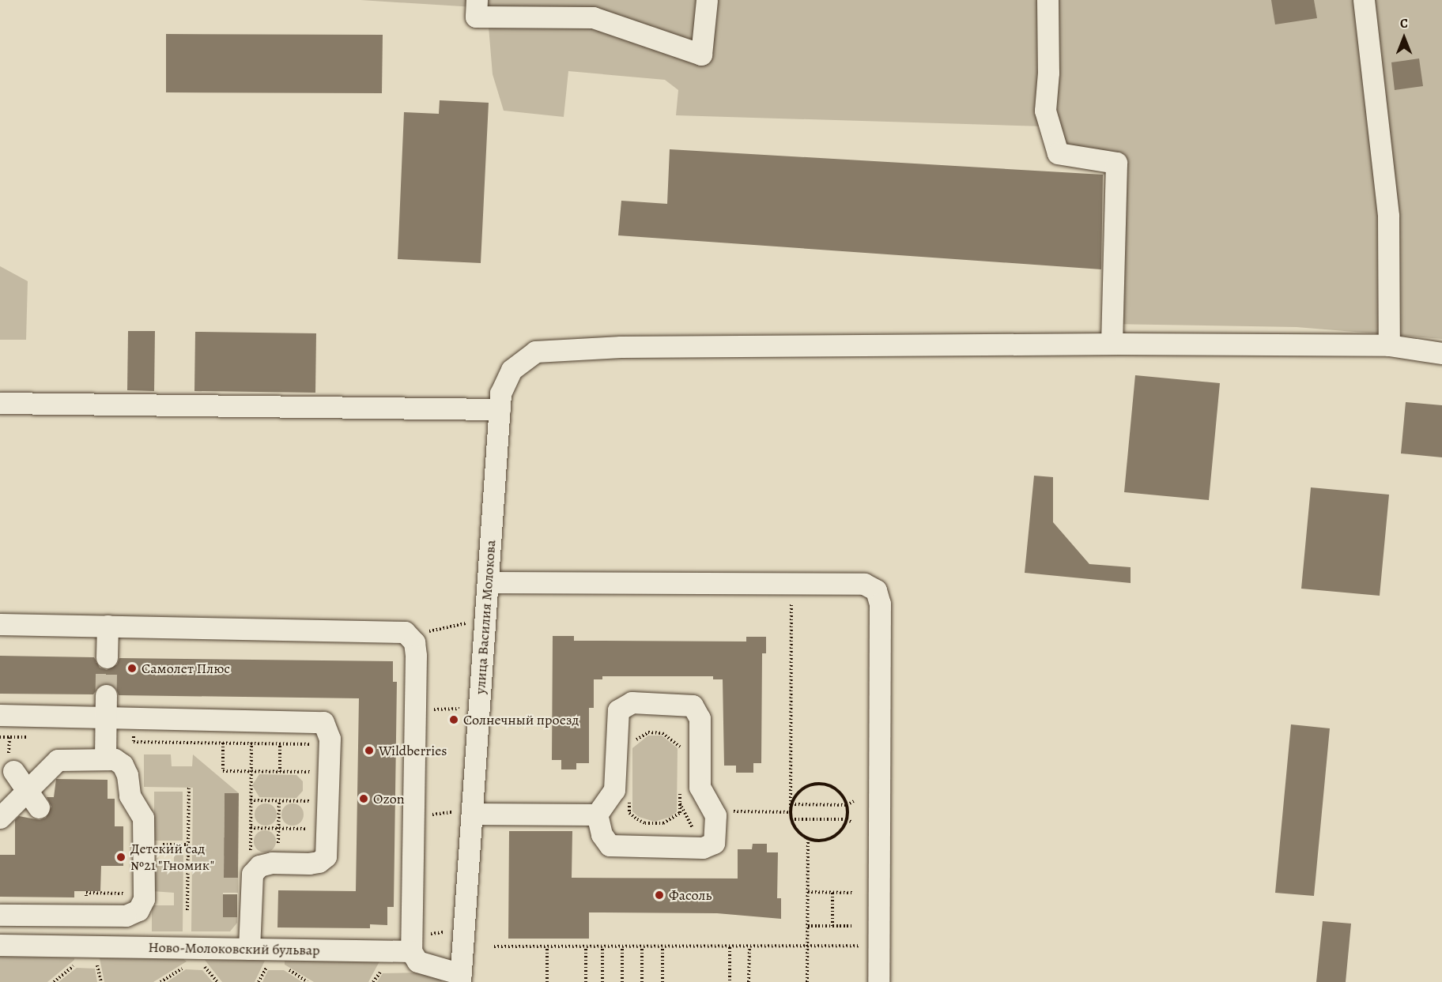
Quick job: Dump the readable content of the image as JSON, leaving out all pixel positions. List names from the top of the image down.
{
  "streets": {
    "street": ["улица Василия Молокова", "Ново-Молоковский бульвар"]
  },
  "places": [
    "Самолет Плюс",
    "Солнечный проезд",
    "Wildberries",
    "Ozon",
    "Детский сад №21 \"Гномик\"",
    "Фасоль"
  ],
  "north": "top"
}
